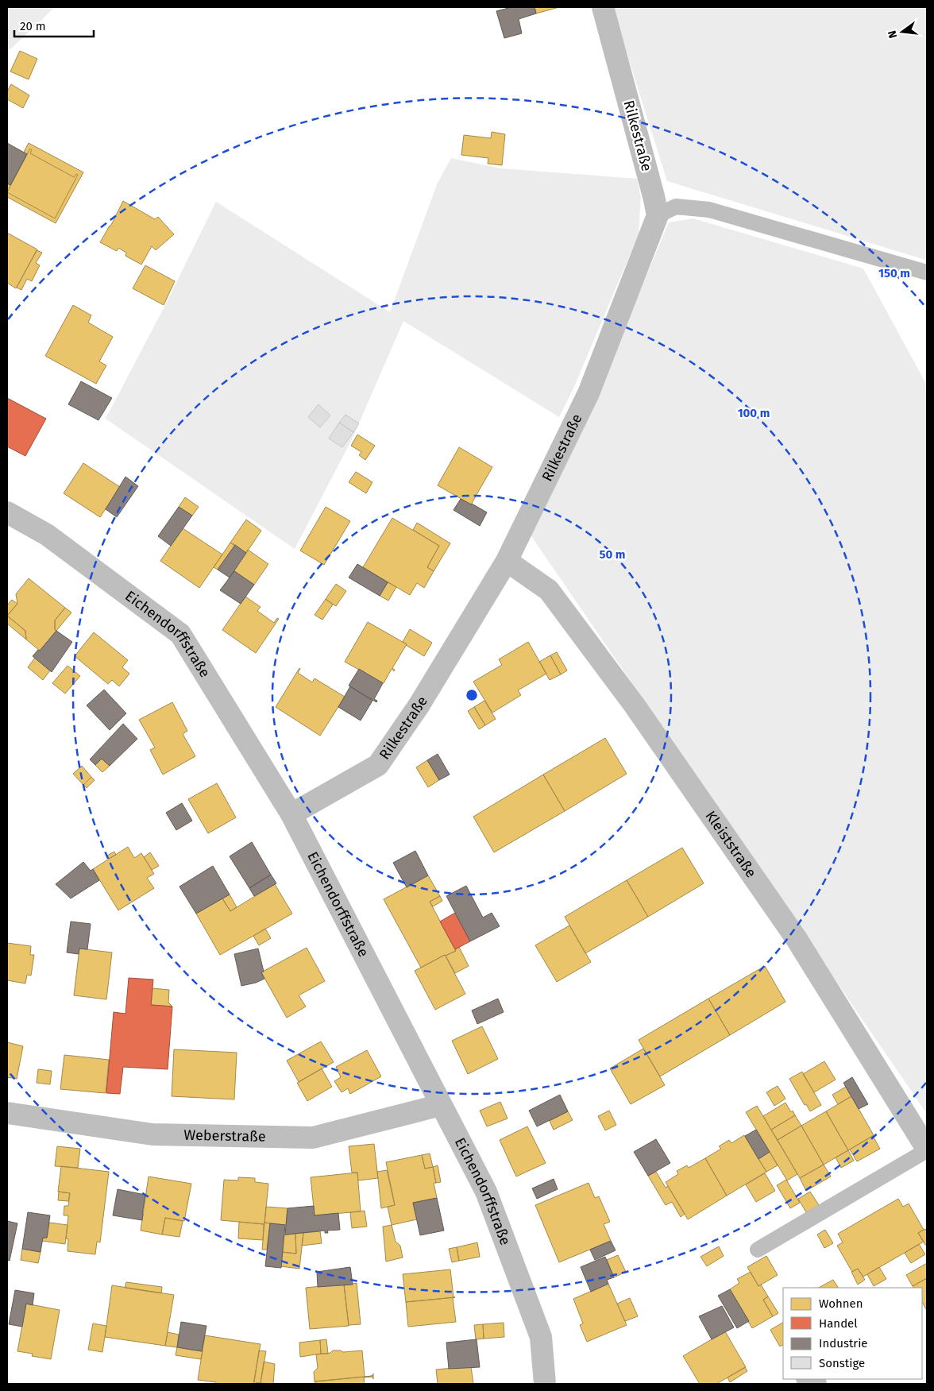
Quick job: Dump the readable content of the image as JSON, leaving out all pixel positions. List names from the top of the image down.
{
  "streets": {
    "street": [
      "Rilkestraße",
      "Eichendorffstraße",
      "Kleiststraße",
      "Weberstraße"
    ]
  },
  "crossings": [
    ["Rilkestraße", "Eichendorffstraße"],
    ["Rilkestraße", "Kleiststraße"],
    ["Eichendorffstraße", "Weberstraße"]
  ],
  "legend": [
    "Wohnen",
    "Handel",
    "Industrie",
    "Sonstige"
  ],
  "scale_bar": "20 m",
  "north": "left",
  "rings": ["150 m", "100 m", "50 m"]
}
